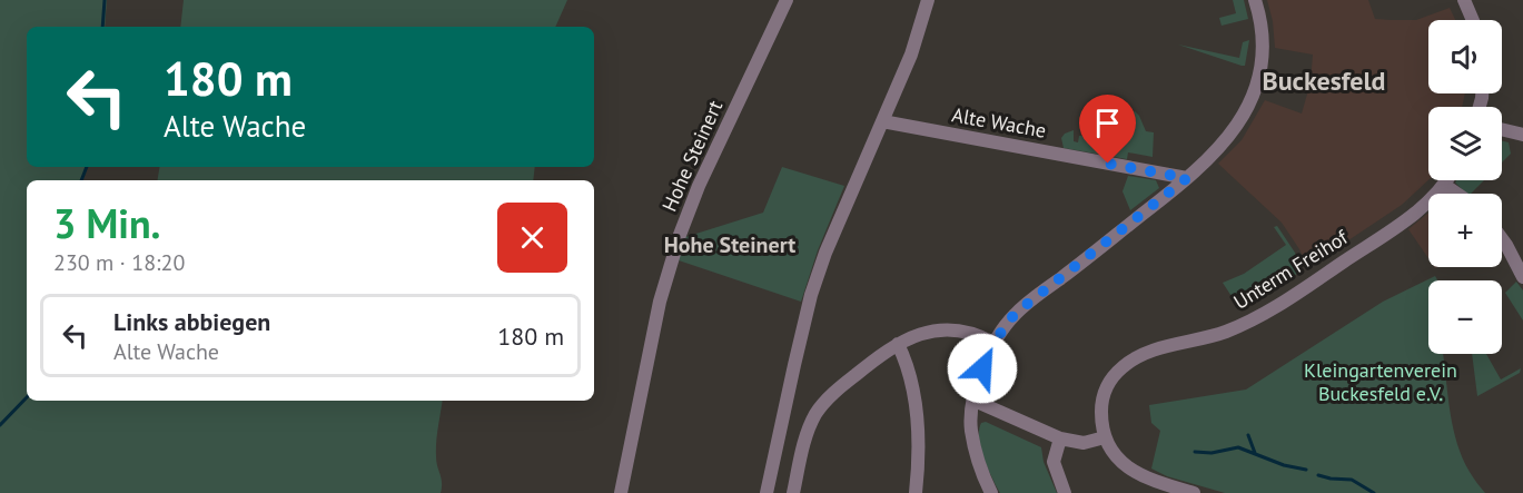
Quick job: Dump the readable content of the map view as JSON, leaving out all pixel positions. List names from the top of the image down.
{
  "streets": {
    "street": ["Alte Wache", "Hohe Steinert", "Unterm Freihof"]
  },
  "districts": ["Buckesfeld", "Hohe Steinert"],
  "parks": ["Kleingartenverein Buckesfeld e.V."],
  "page": {
    "map_buttons": ["+", "−"],
    "turn": ["180 m", "Alte Wache"],
    "heading": ["3 Min.", "230 m · 18:20"],
    "list": [
      {
        "name": "Links abbiegen",
        "note": "Alte Wache",
        "value": "180 m"
      }
    ]
  }
}
